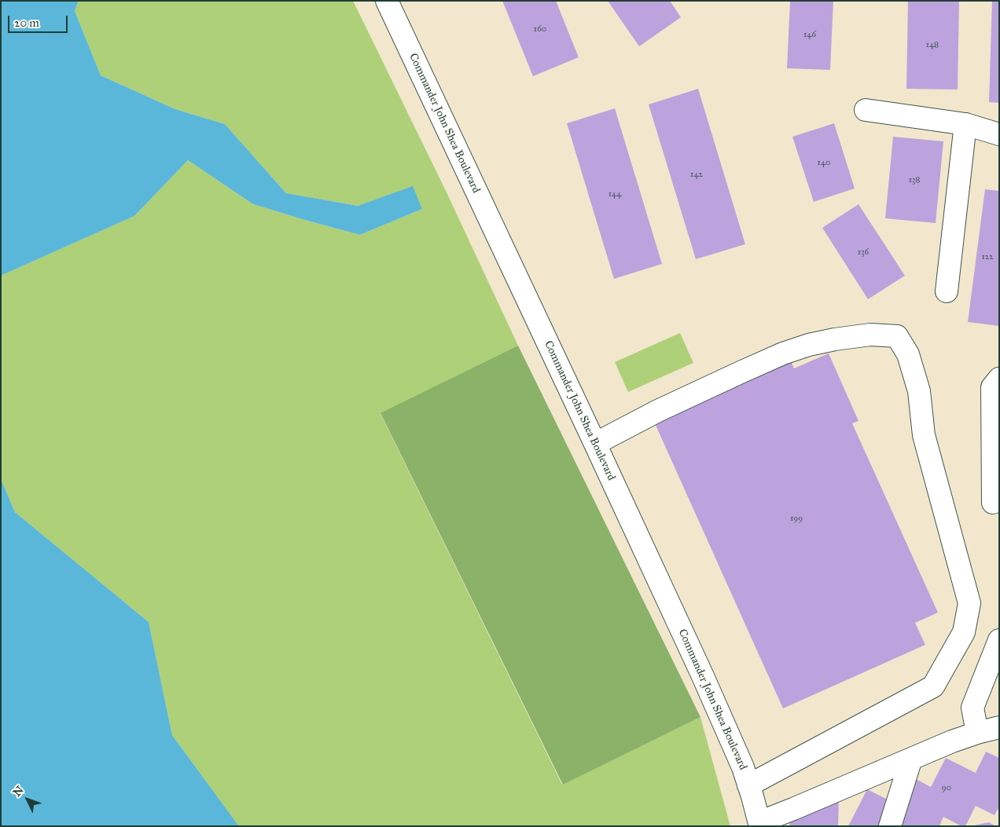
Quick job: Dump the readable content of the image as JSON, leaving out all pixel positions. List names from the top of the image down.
{
  "streets": {
    "street": ["Commander John Shea Boulevard"]
  },
  "house_numbers": [
    "160",
    "146",
    "148",
    "140",
    "142",
    "138",
    "144",
    "136",
    "122",
    "199",
    "90"
  ],
  "scale_bar": "20 m",
  "north": "top left"
}
